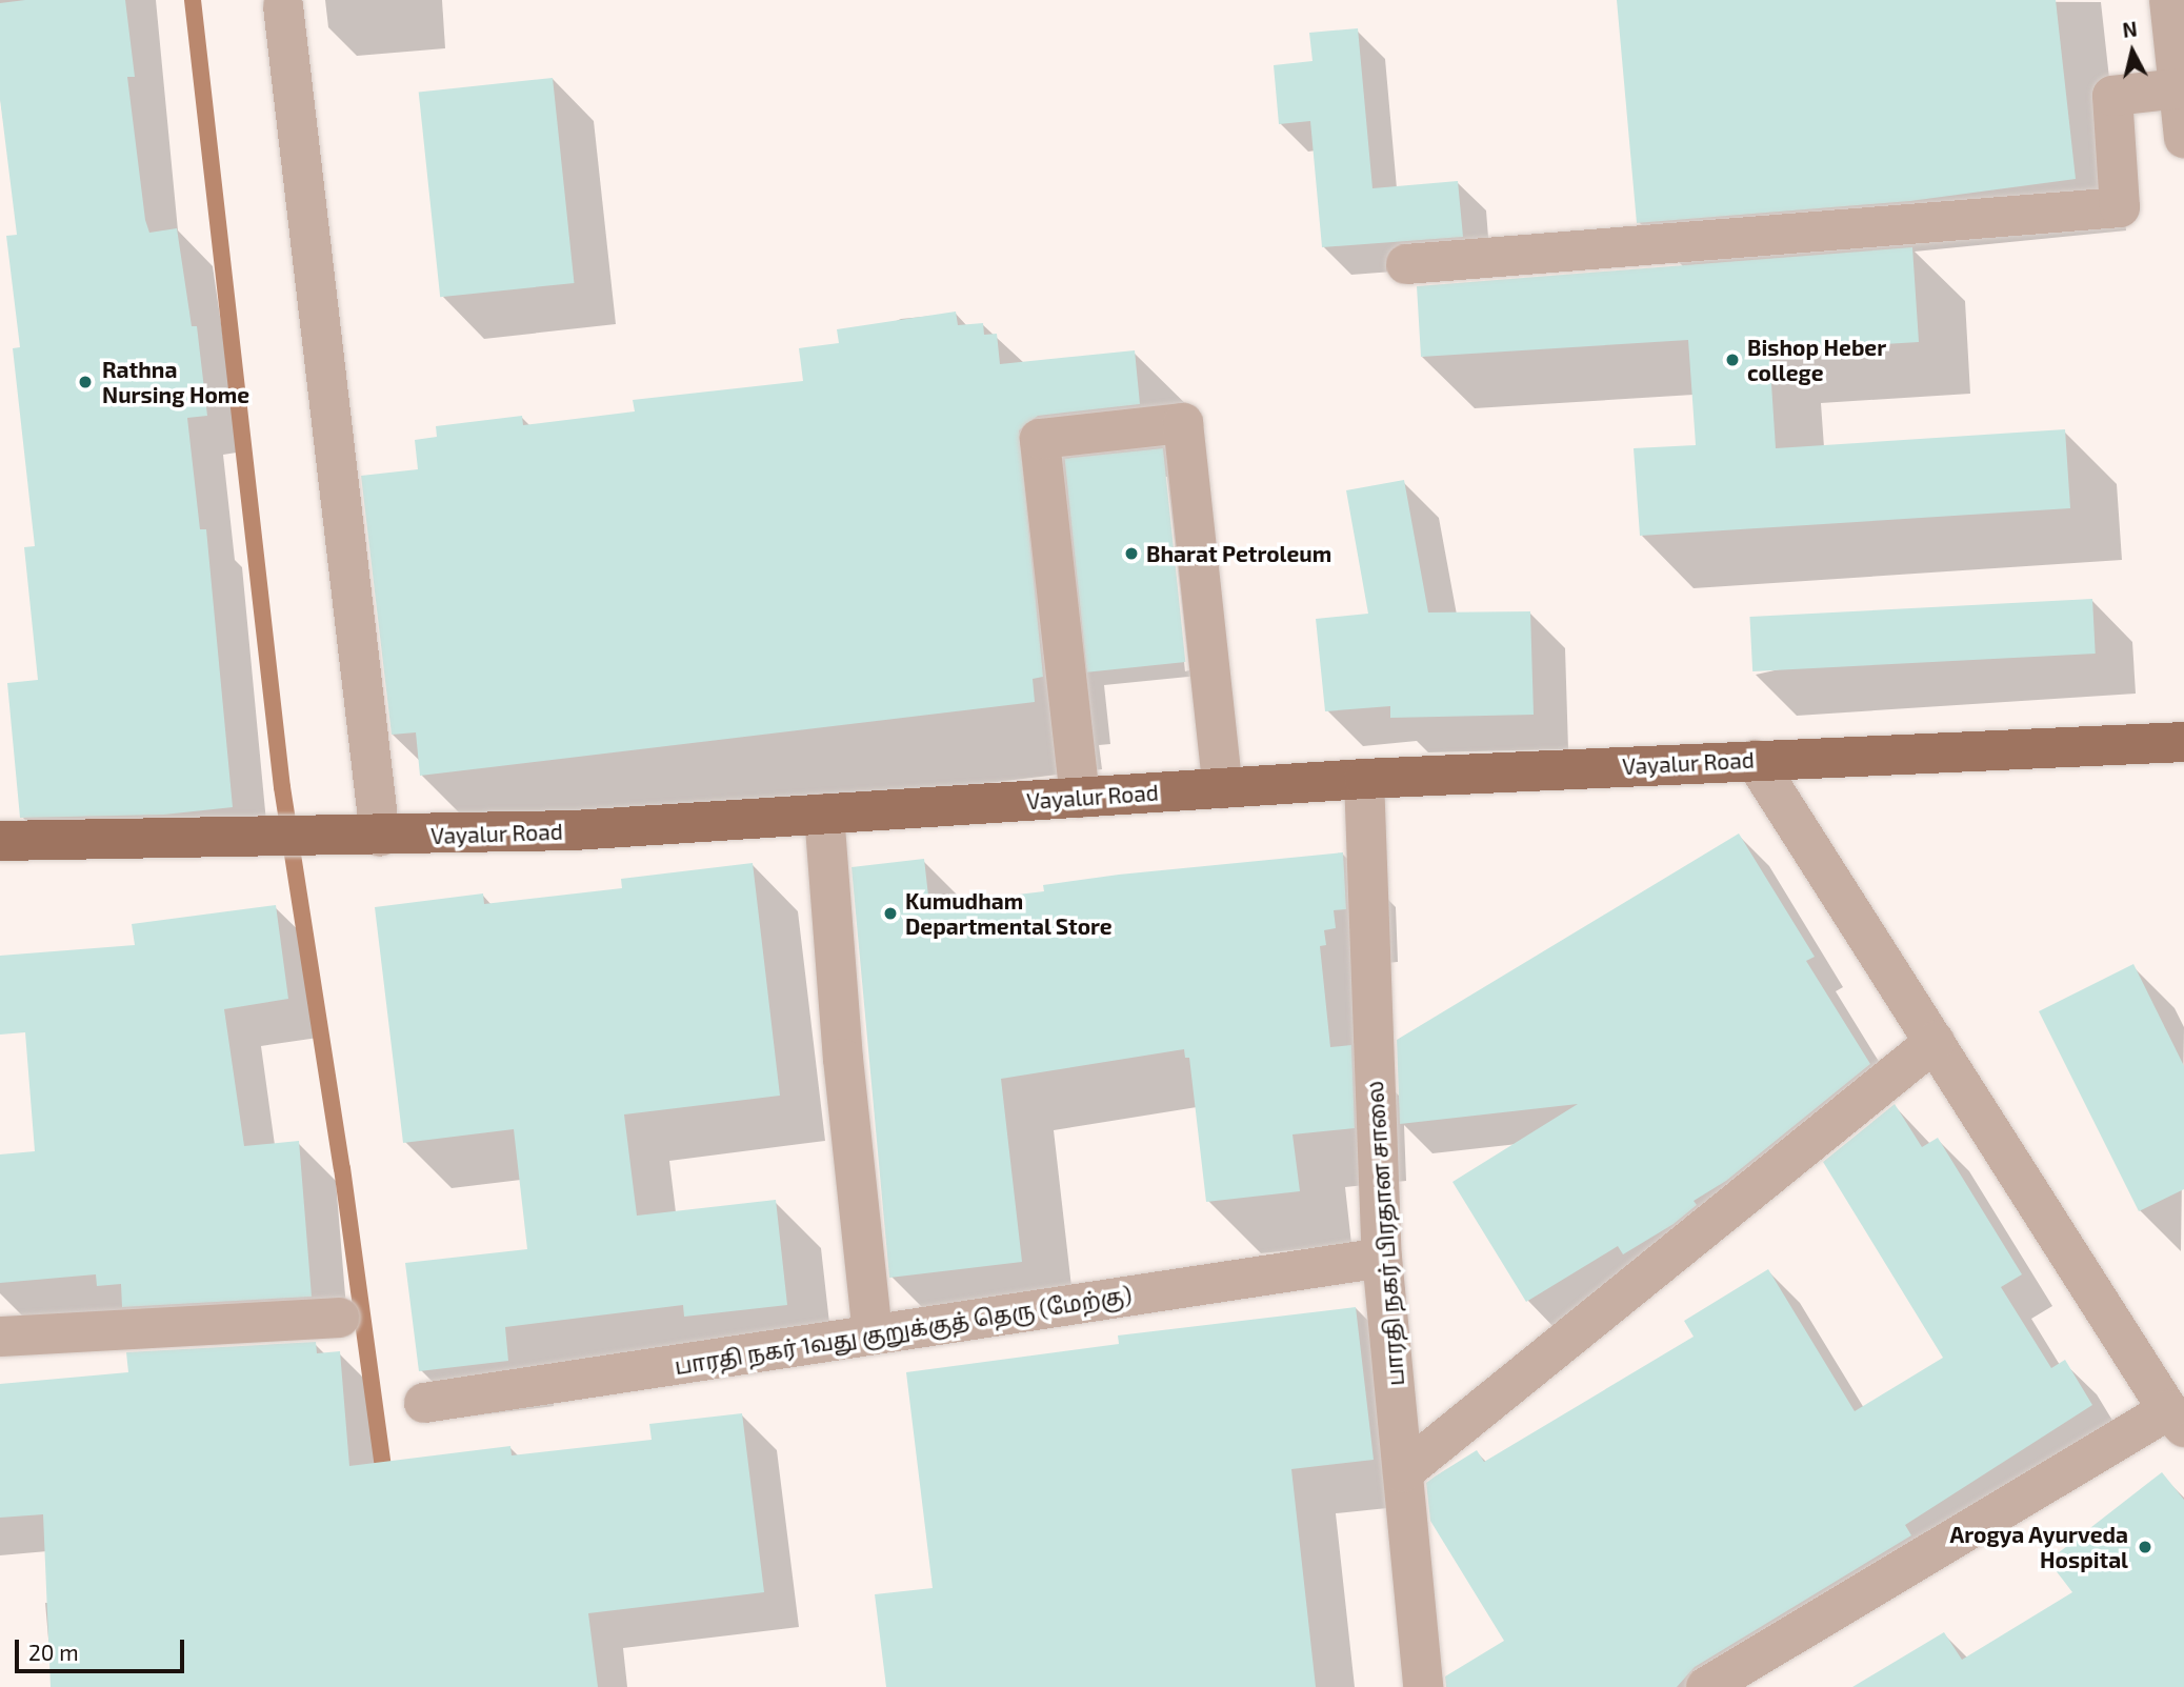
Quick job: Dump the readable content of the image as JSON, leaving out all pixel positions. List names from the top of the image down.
{
  "streets": {
    "main road": ["Vayalur Road"],
    "street": ["பாரதி நகர் பிரதான சாலை", "பாரதி நகர் 1வது குறுக்குத் தெரு (மேற்கு)"]
  },
  "crossings": [
    ["Vayalur Road", "பாரதி நகர் பிரதான சாலை"],
    ["பாரதி நகர் பிரதான சாலை", "பாரதி நகர் 1வது குறுக்குத் தெரு (மேற்கு)"]
  ],
  "places": [
    "Bishop Heber college",
    "Rathna Nursing Home",
    "Bharat Petroleum",
    "Kumudham Departmental Store",
    "Arogya Ayurveda Hospital"
  ],
  "scale_bar": "20 m",
  "north": "top"
}
